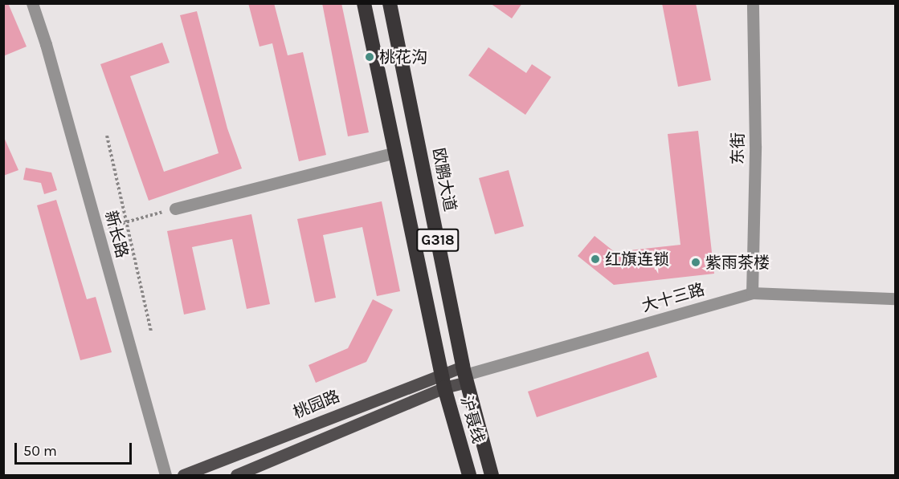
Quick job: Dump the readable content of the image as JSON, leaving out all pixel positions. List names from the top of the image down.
{
  "streets": {
    "highway": ["欧鹏大道", "G318", "沪聂线"],
    "main road": ["桃园路"],
    "street": ["东街", "新长路", "大十三路"]
  },
  "crossings": [
    ["东街", "大十三路"],
    ["欧鹏大道", "大十三路"],
    ["欧鹏大道", "桃园路"],
    ["G318", "桃园路"],
    ["G318", "沪聂线"],
    ["大十三路", "桃园路"],
    ["桃园路", "沪聂线"]
  ],
  "places": ["桃花沟", "红旗连锁", "紫雨茶楼"],
  "scale_bar": "50 m"
}
